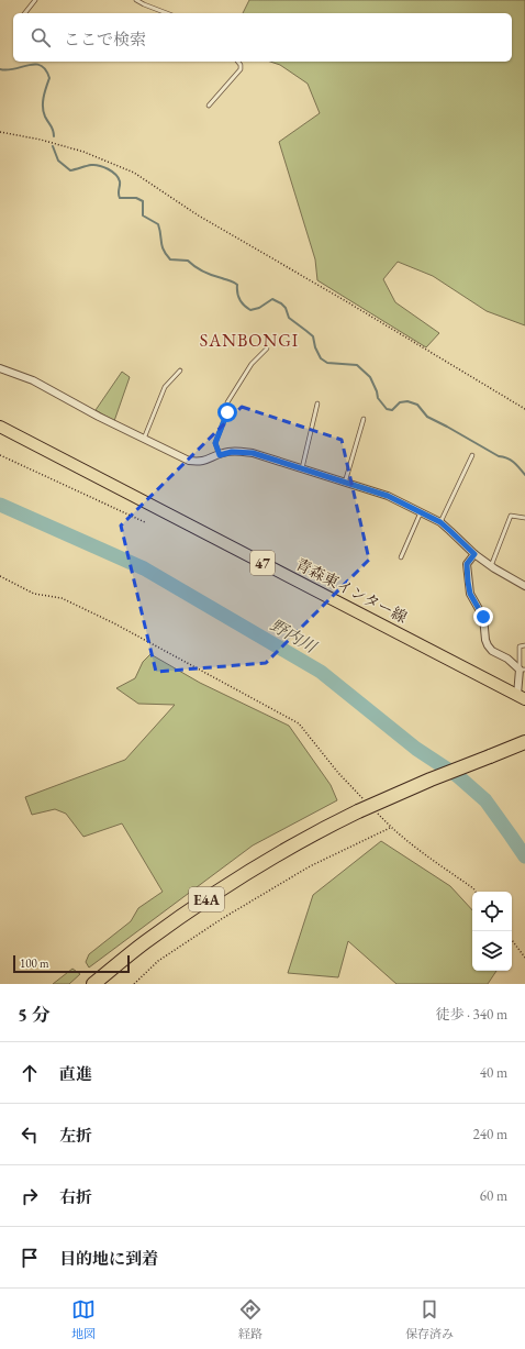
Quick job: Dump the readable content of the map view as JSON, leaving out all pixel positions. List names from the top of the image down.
{
  "streets": {
    "highway": ["E4A"],
    "main road": ["47", "青森東インター線"]
  },
  "districts": ["SANBONGI"],
  "water": ["野内川"],
  "scale_bar": "100 m",
  "page": {
    "search": "ここで検索",
    "scale": "100 m",
    "heading": ["5 分", "徒歩 · 340 m"],
    "list": [
      ["直進", "40 m"],
      ["左折", "240 m"],
      ["右折", "60 m"],
      "目的地に到着"
    ],
    "nav": ["地図", "経路", "保存済み"]
  }
}
